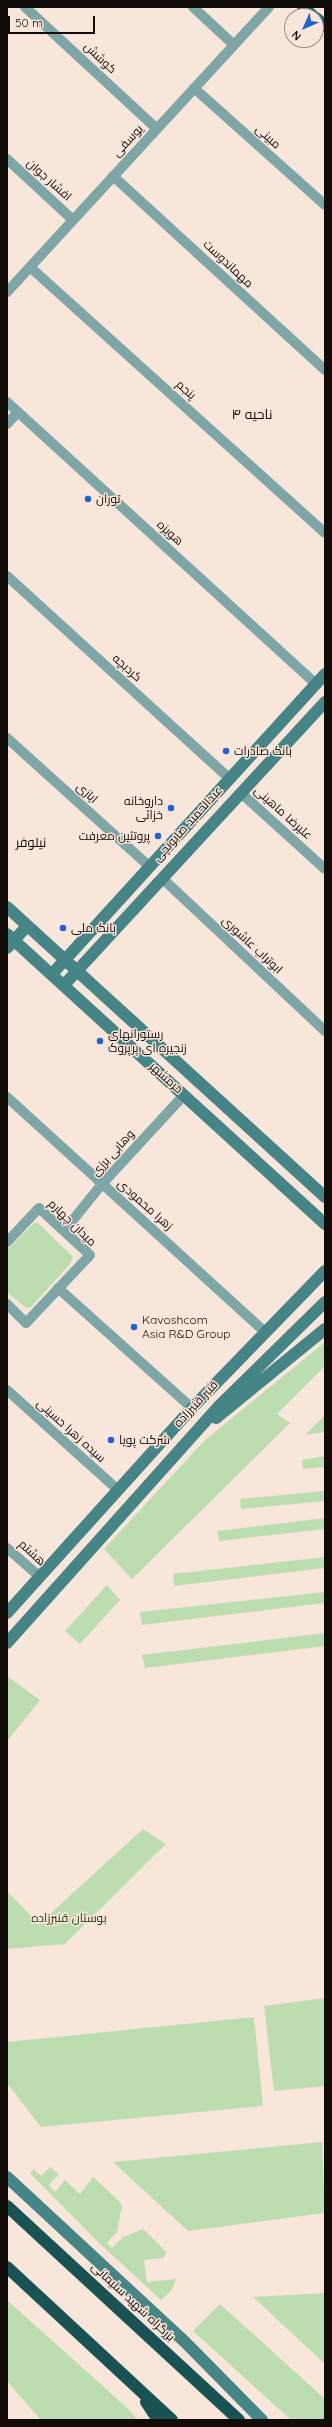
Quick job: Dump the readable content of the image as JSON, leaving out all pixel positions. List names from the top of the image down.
{
  "streets": {
    "highway": ["بزرگراه شهید سلیمانی"],
    "main road": ["عبدالحمید صابونچی", "خرمشهر", "قنبر قنبرزاده"],
    "street": [
      "کوشش",
      "مبینی",
      "یوسفی",
      "افشار جوان",
      "مهماندوست",
      "پنجم",
      "هویزه",
      "کردبچه",
      "ایازی",
      "علیرضا ماهینی",
      "ابوتراب عاشوری",
      "وهابی برزی",
      "زهرا محمودی",
      "میدان چهارم",
      "سیده زهرا حسینی",
      "هشتم"
    ]
  },
  "crossings": [
    ["کوشش", "یوسفی"],
    ["مبینی", "یوسفی"],
    ["یوسفی", "افشار جوان"],
    ["یوسفی", "مهماندوست"],
    ["یوسفی", "پنجم"],
    ["هویزه", "عبدالحمید صابونچی"],
    ["کردبچه", "عبدالحمید صابونچی"],
    ["ایازی", "عبدالحمید صابونچی"],
    ["علیرضا ماهینی", "عبدالحمید صابونچی"],
    ["عبدالحمید صابونچی", "ابوتراب عاشوری"],
    ["عبدالحمید صابونچی", "خرمشهر"],
    ["خرمشهر", "وهابی برزی"],
    ["وهابی برزی", "زهرا محمودی"],
    ["وهابی برزی", "میدان چهارم"],
    ["زهرا محمودی", "قنبر قنبرزاده"],
    ["قنبر قنبرزاده", "سیده زهرا حسینی"],
    ["قنبر قنبرزاده", "هشتم"]
  ],
  "districts": ["ناحیه ۴", "نیلوفر"],
  "parks": ["بوستان قنبرزاده"],
  "places": [
    "توران",
    "بانک صادرات",
    "داروخانه خزائی",
    "پروتئین معرفت",
    "بانک ملی",
    "رستورانهای زنجیره ای پرپروک",
    "Kavoshcom Asia R&D Group",
    "شرکت پویا"
  ],
  "scale_bar": "50 m",
  "north": "bottom left"
}
